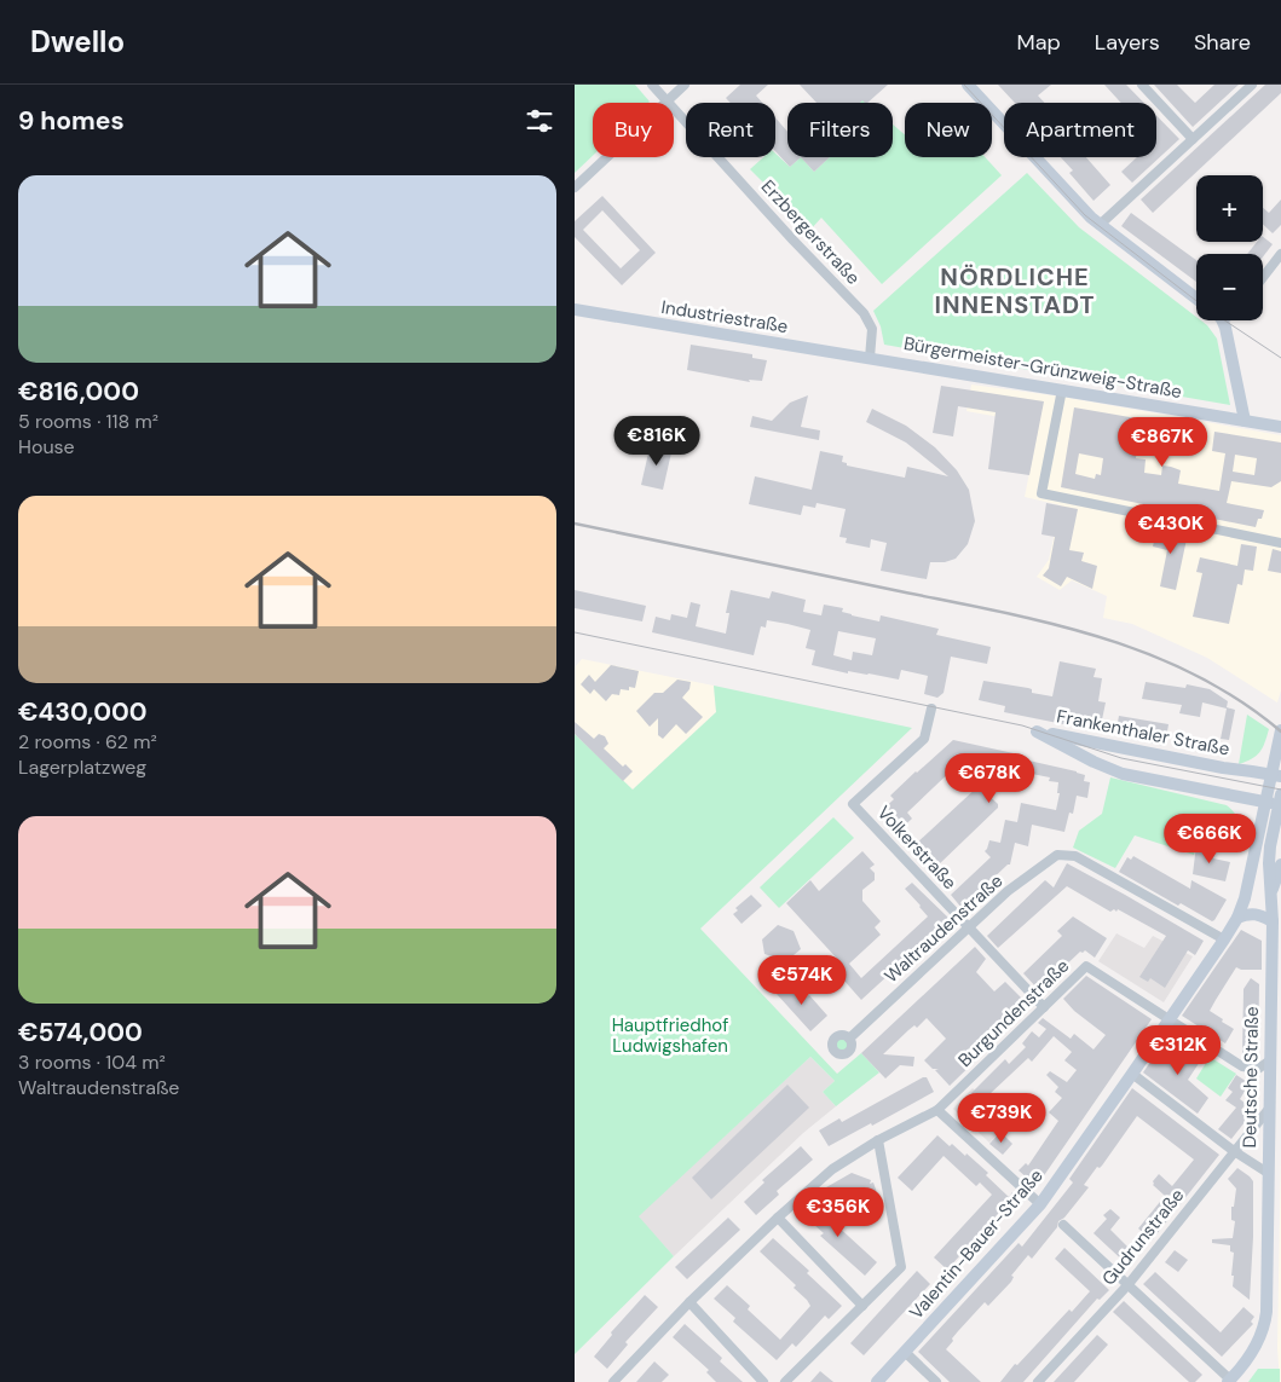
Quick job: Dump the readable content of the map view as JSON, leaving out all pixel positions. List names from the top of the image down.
{
  "streets": {
    "street": [
      "Erzbergerstraße",
      "Industriestraße",
      "Bürgermeister-Grünzweig-Straße",
      "Frankenthaler Straße",
      "Volkerstraße",
      "Waltraudenstraße",
      "Burgundenstraße",
      "Deutsche Straße",
      "Gudrunstraße",
      "Valentin-Bauer-Straße"
    ]
  },
  "crossings": [
    ["Erzbergerstraße", "Industriestraße"],
    ["Erzbergerstraße", "Bürgermeister-Grünzweig-Straße"],
    ["Industriestraße", "Bürgermeister-Grünzweig-Straße"],
    ["Frankenthaler Straße", "Deutsche Straße"],
    ["Frankenthaler Straße", "Valentin-Bauer-Straße"],
    ["Volkerstraße", "Waltraudenstraße"],
    ["Volkerstraße", "Burgundenstraße"],
    ["Waltraudenstraße", "Valentin-Bauer-Straße"],
    ["Burgundenstraße", "Valentin-Bauer-Straße"],
    ["Deutsche Straße", "Gudrunstraße"]
  ],
  "districts": ["NÖRDLICHE INNENSTADT"],
  "parks": ["Hauptfriedhof Ludwigshafen"],
  "page": {
    "header": "Dwello",
    "nav": ["Map", "Layers", "Share"],
    "heading": "9 homes",
    "chip": [
      "Buy",
      "Rent",
      "Filters",
      "New",
      "Apartment"
    ],
    "list": [
      {
        "name": "€816,000",
        "note": "5 rooms · 118 m² · House"
      },
      {
        "name": "€430,000",
        "note": "2 rooms · 62 m² · Lagerplatzweg"
      },
      {
        "name": "€574,000",
        "note": "3 rooms · 104 m² · Waltraudenstraße"
      }
    ],
    "map_buttons": ["+", "−"],
    "price": [
      "€816K",
      "€867K",
      "€430K",
      "€678K",
      "€666K",
      "€574K",
      "€312K",
      "€739K",
      "€356K"
    ]
  }
}
